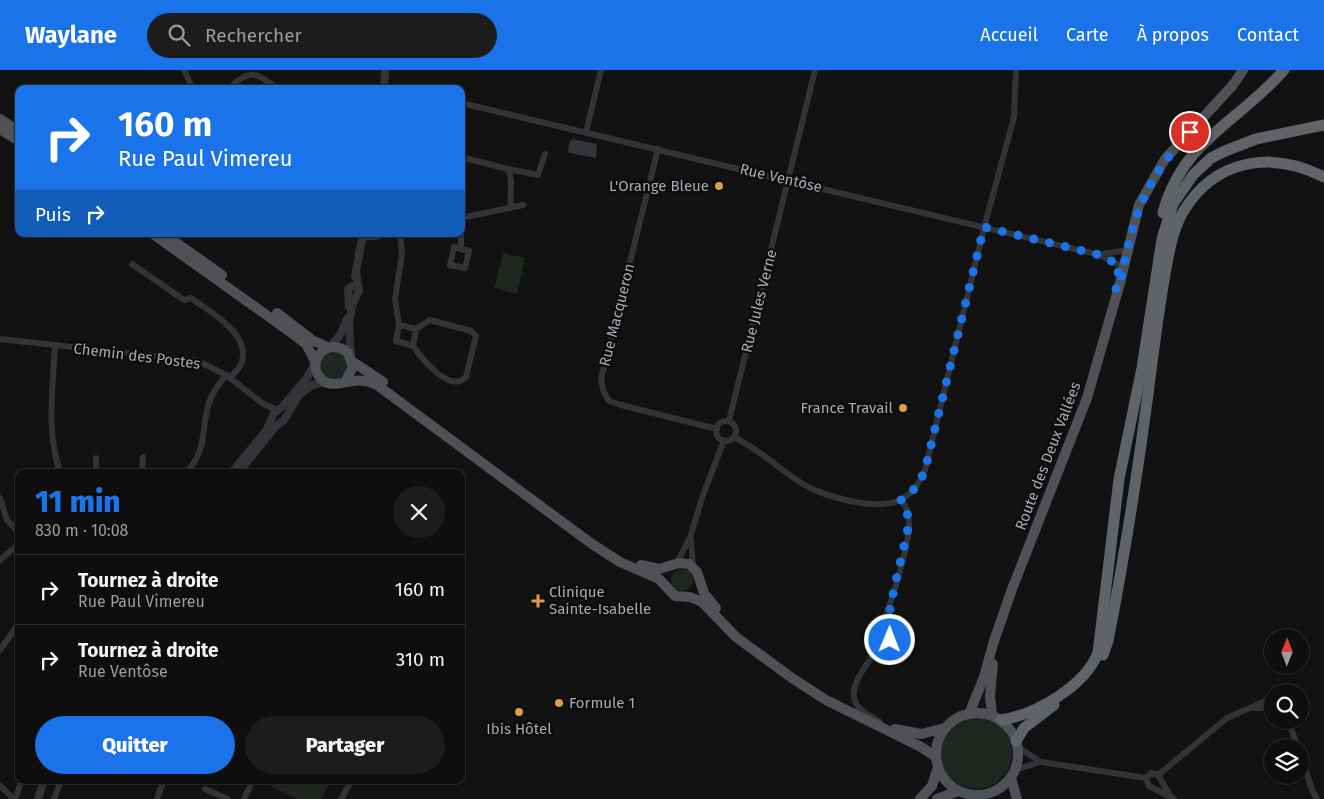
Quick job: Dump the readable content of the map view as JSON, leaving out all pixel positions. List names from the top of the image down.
{
  "streets": {
    "main road": ["Route des Deux Vallées"],
    "street": [
      "Rue Ventôse",
      "Rue Jules Verne",
      "Rue Macqueron",
      "Chemin des Postes"
    ]
  },
  "crossings": [
    ["Rue Ventôse", "Rue Jules Verne"],
    ["Rue Ventôse", "Rue Macqueron"],
    ["Rue Ventôse", "Route des Deux Vallées"],
    ["Rue Jules Verne", "Rue Macqueron"]
  ],
  "places": {
    "other": [
      "L'Orange Bleue",
      "France Travail",
      "Formule 1",
      "Ibis Hôtel"
    ],
    "health": ["Clinique Sainte-Isabelle"]
  },
  "north": "top",
  "page": {
    "header": "Waylane",
    "search": "Rechercher",
    "nav": [
      "Accueil",
      "Carte",
      "À propos",
      "Contact"
    ],
    "turn": ["160 m", "Rue Paul Vimereu"],
    "then": "Puis",
    "heading": ["11 min", "830 m · 10:08"],
    "list": [
      {
        "name": "Tournez à droite",
        "note": "Rue Paul Vimereu",
        "value": "160 m"
      },
      {
        "name": "Tournez à droite",
        "note": "Rue Ventôse",
        "value": "310 m"
      }
    ],
    "buttons": ["Quitter", "Partager"]
  }
}
